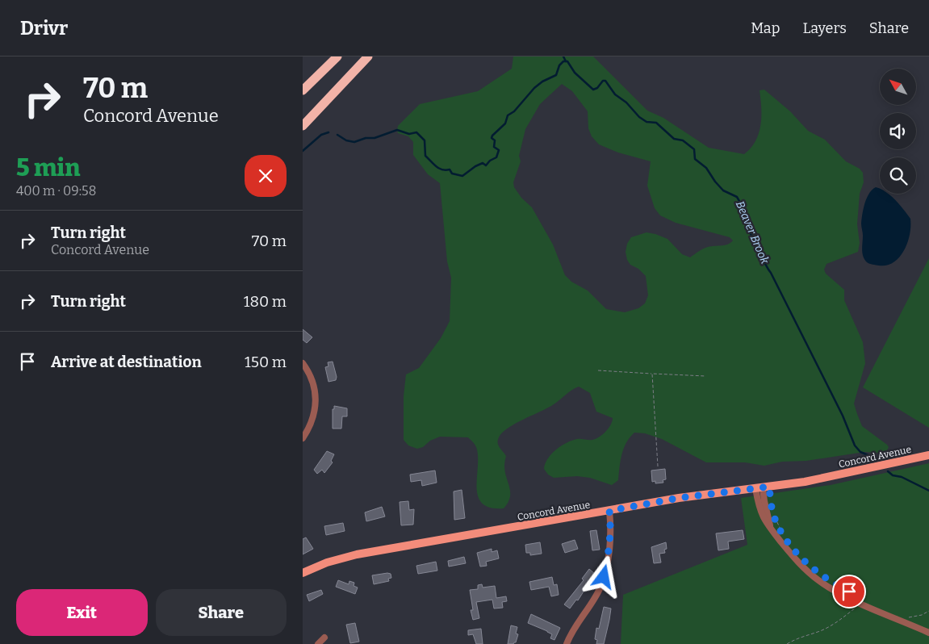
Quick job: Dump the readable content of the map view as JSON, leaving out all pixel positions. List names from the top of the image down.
{
  "streets": {
    "main road": ["Concord Avenue"]
  },
  "water": ["Beaver Brook"],
  "north": "top left",
  "page": {
    "header": "Drivr",
    "nav": ["Map", "Layers", "Share"],
    "turn": ["70 m", "Concord Avenue"],
    "heading": ["5 min", "400 m · 09:58"],
    "list": [
      {
        "name": "Turn right",
        "note": "Concord Avenue",
        "value": "70 m"
      },
      {
        "name": "Turn right",
        "value": "180 m"
      },
      {
        "name": "Arrive at destination",
        "value": "150 m"
      }
    ],
    "buttons": ["Exit", "Share"]
  }
}
